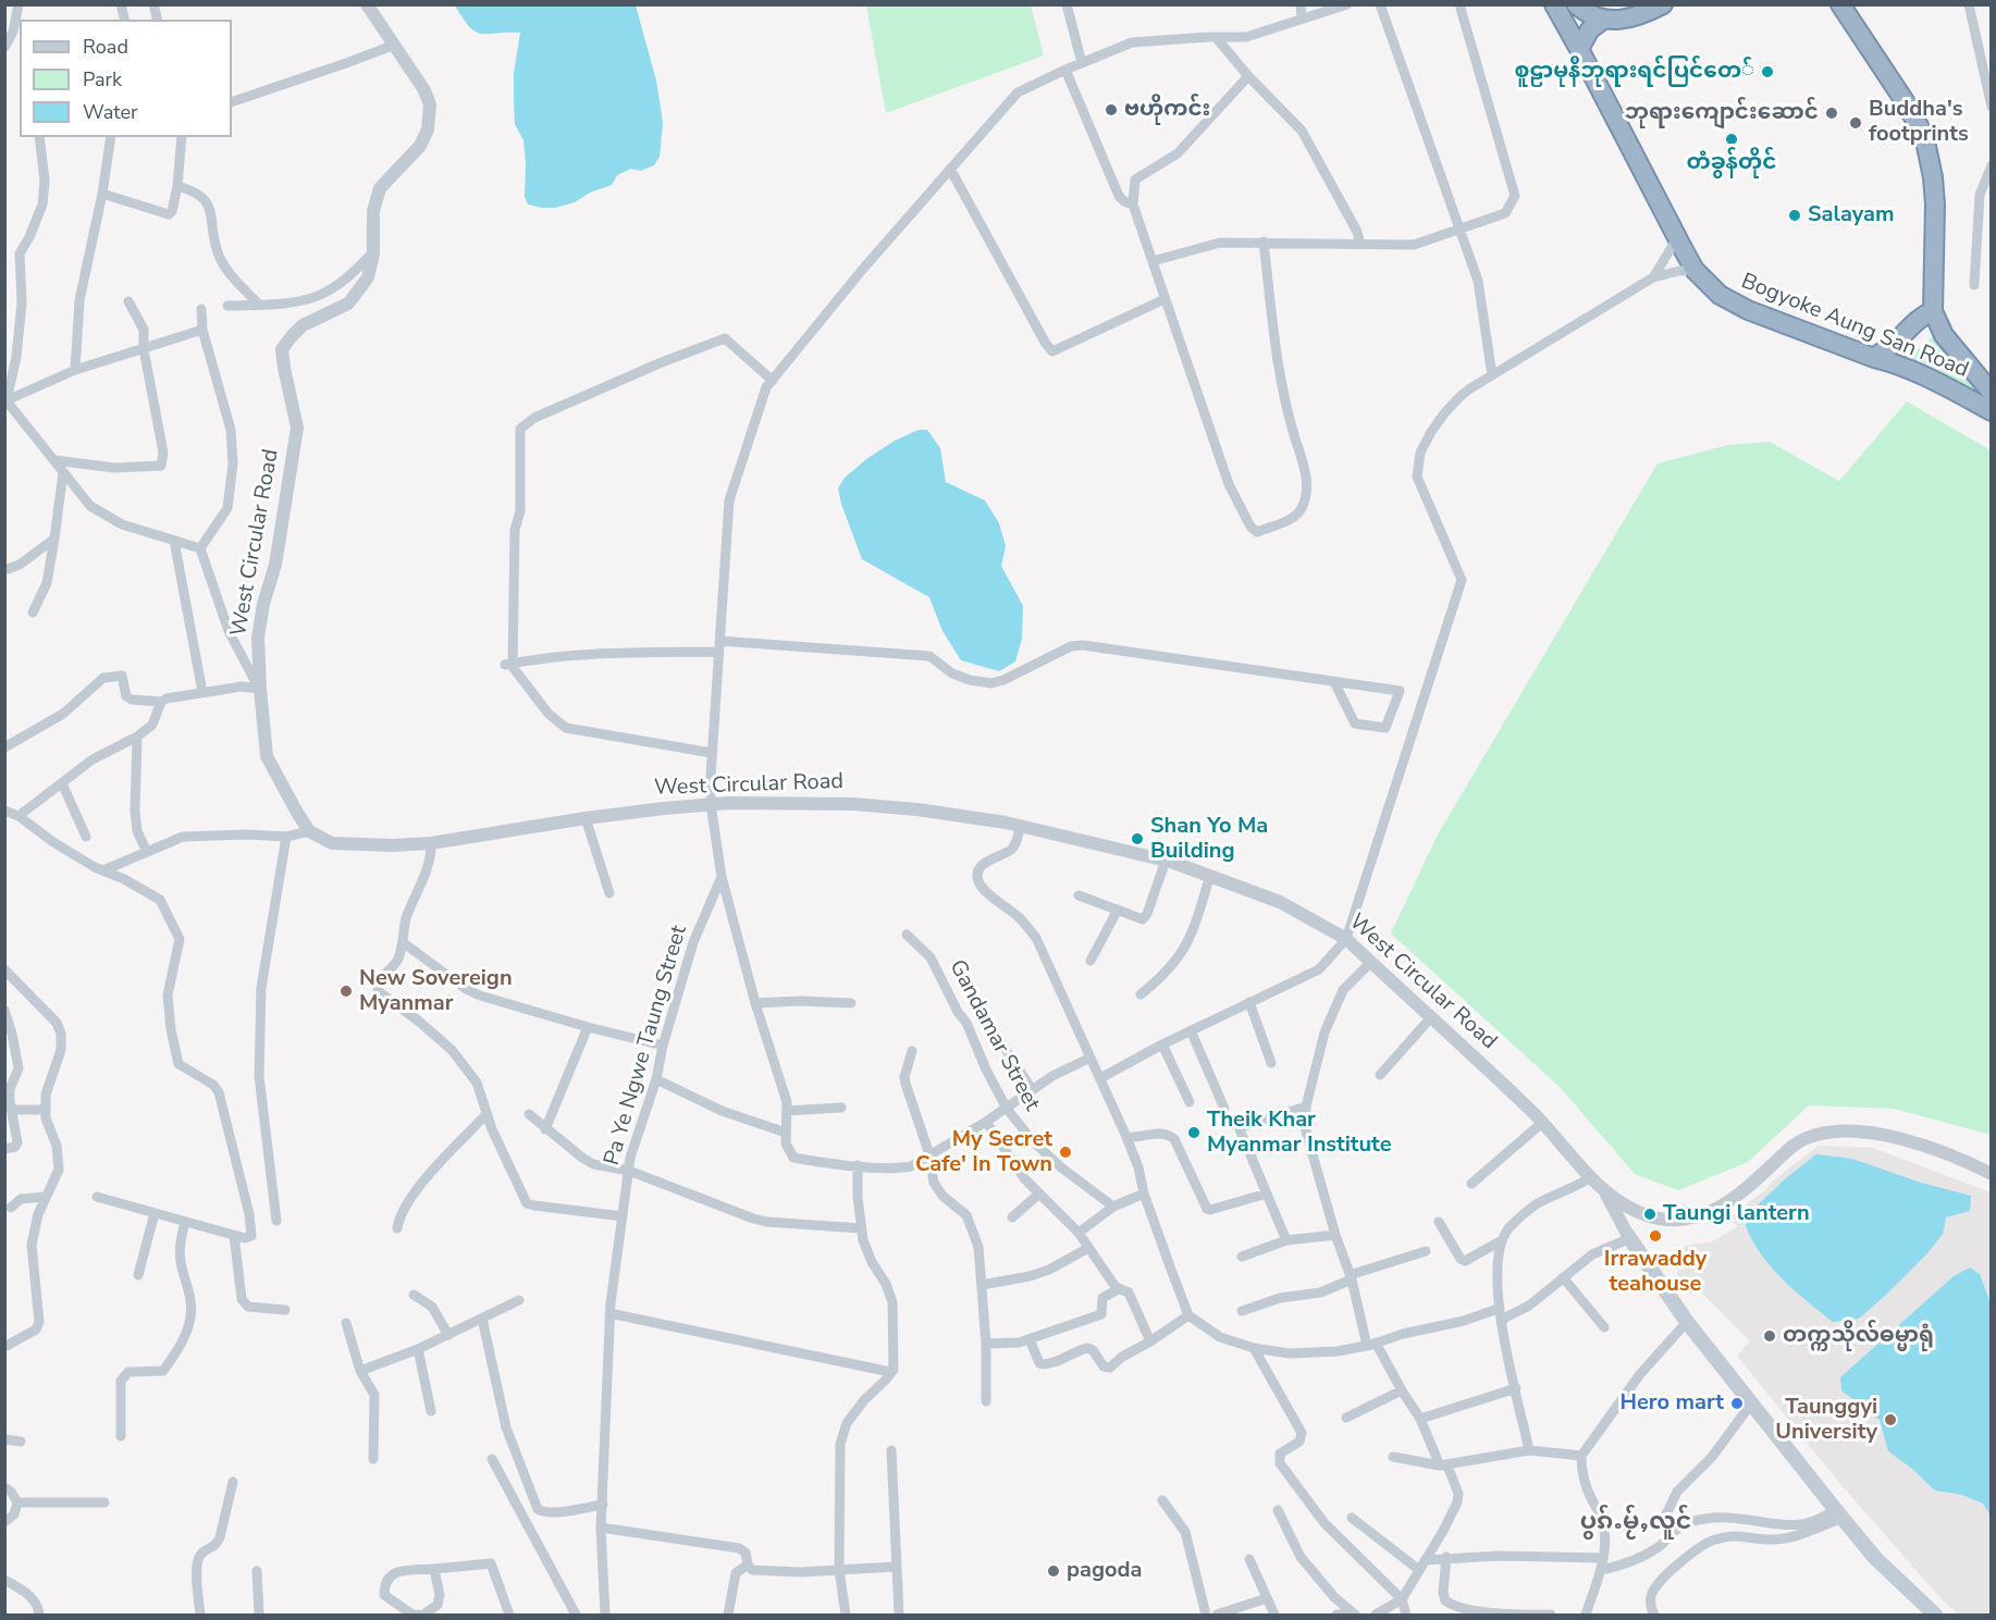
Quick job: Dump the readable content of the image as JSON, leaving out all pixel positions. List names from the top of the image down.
{
  "streets": {
    "highway": ["Bogyoke Aung San Road"],
    "street": ["West Circular Road", "Gandamar Street", "Pa Ye Ngwe Taung Street"]
  },
  "districts": ["ပွၵ်ႉမႂ်ႇလူင်"],
  "places": [
    "စူဠာမုနိဘုရားရင်ပြင်တေ်",
    "ဗဟိုကင်း",
    "ဘုရားကျောင်းဆောင်",
    "Buddha's footprints",
    "တံခွန်တိုင်",
    "Salayam",
    "Shan Yo Ma Building",
    "New Sovereign Myanmar",
    "Theik Khar Myanmar Institute",
    "My Secret Cafe' In Town",
    "Taungi lantern",
    "Irrawaddy teahouse",
    "တက္ကသိုလ်ဓမ္မာရုံ",
    "Hero mart",
    "Taunggyi University",
    "pagoda"
  ],
  "legend": ["Road", "Park", "Water"]
}
